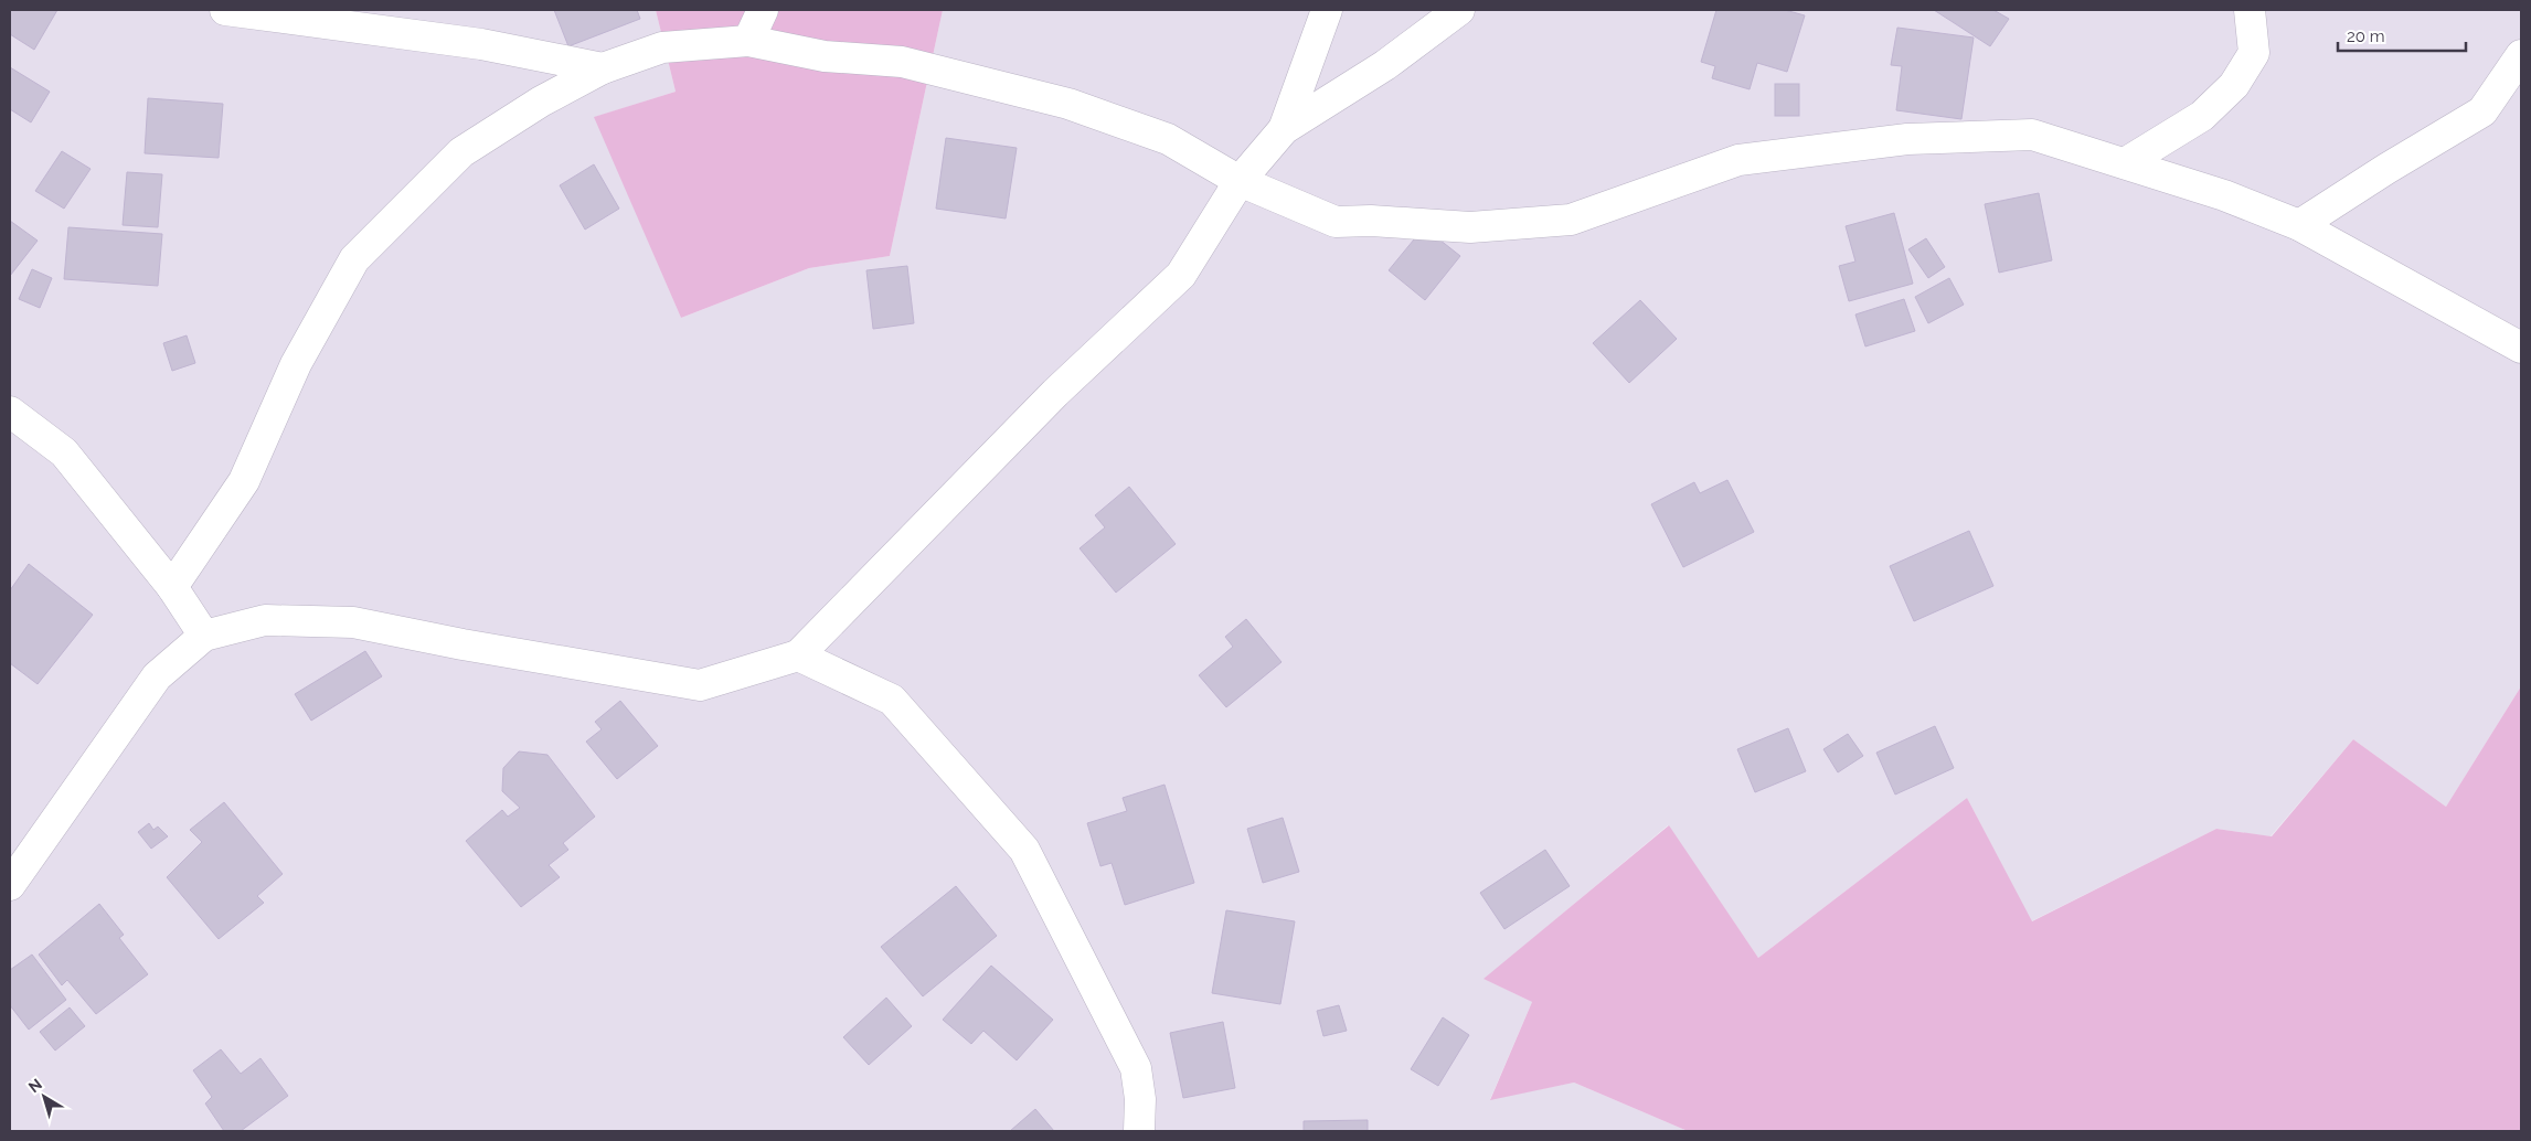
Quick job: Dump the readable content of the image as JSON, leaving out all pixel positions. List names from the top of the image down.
{
  "scale_bar": "20 m",
  "north": "top left"
}
